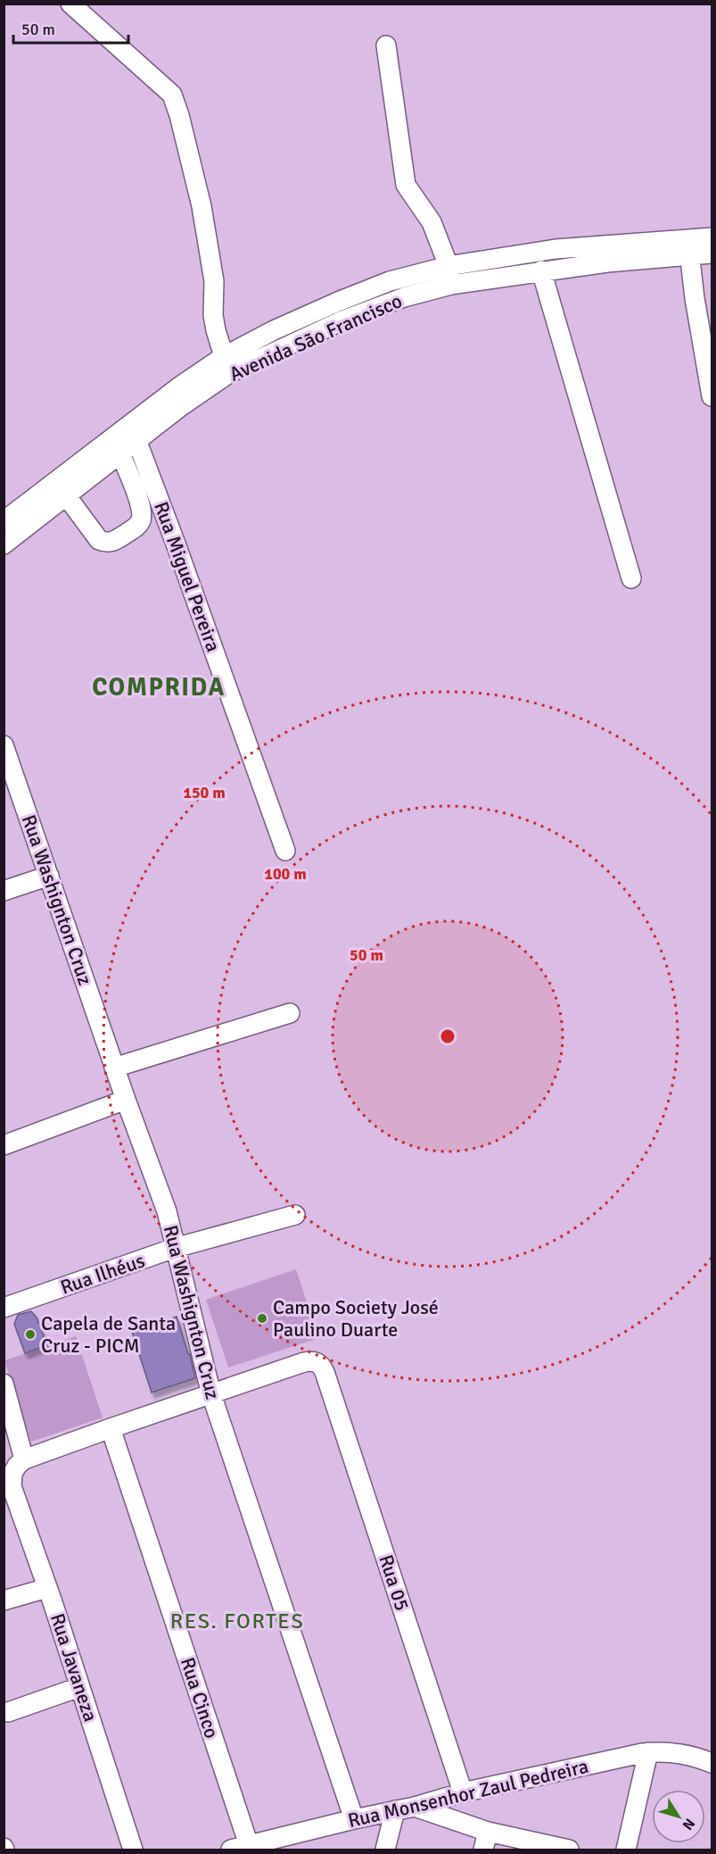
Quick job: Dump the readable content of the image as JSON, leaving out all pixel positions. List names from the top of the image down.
{
  "streets": {
    "street": [
      "Avenida São Francisco",
      "Rua Miguel Pereira",
      "Rua Washignton Cruz",
      "Rua Ilhéus",
      "Rua 05",
      "Rua Javaneza",
      "Rua Cinco",
      "Rua Monsenhor Zaul Pedreira"
    ]
  },
  "crossings": [
    ["Avenida São Francisco", "Rua Miguel Pereira"],
    ["Rua Washignton Cruz", "Rua Ilhéus"],
    ["Rua Washignton Cruz", "Rua 05"],
    ["Rua Washignton Cruz", "Rua Monsenhor Zaul Pedreira"],
    ["Rua 05", "Rua Monsenhor Zaul Pedreira"],
    ["Rua Cinco", "Rua Monsenhor Zaul Pedreira"]
  ],
  "districts": ["COMPRIDA", "RES. FORTES"],
  "places": ["Campo Society José Paulino Duarte", "Capela de Santa Cruz - PICM"],
  "scale_bar": "50 m",
  "north": "bottom right",
  "rings": ["150 m", "100 m", "50 m"]
}
